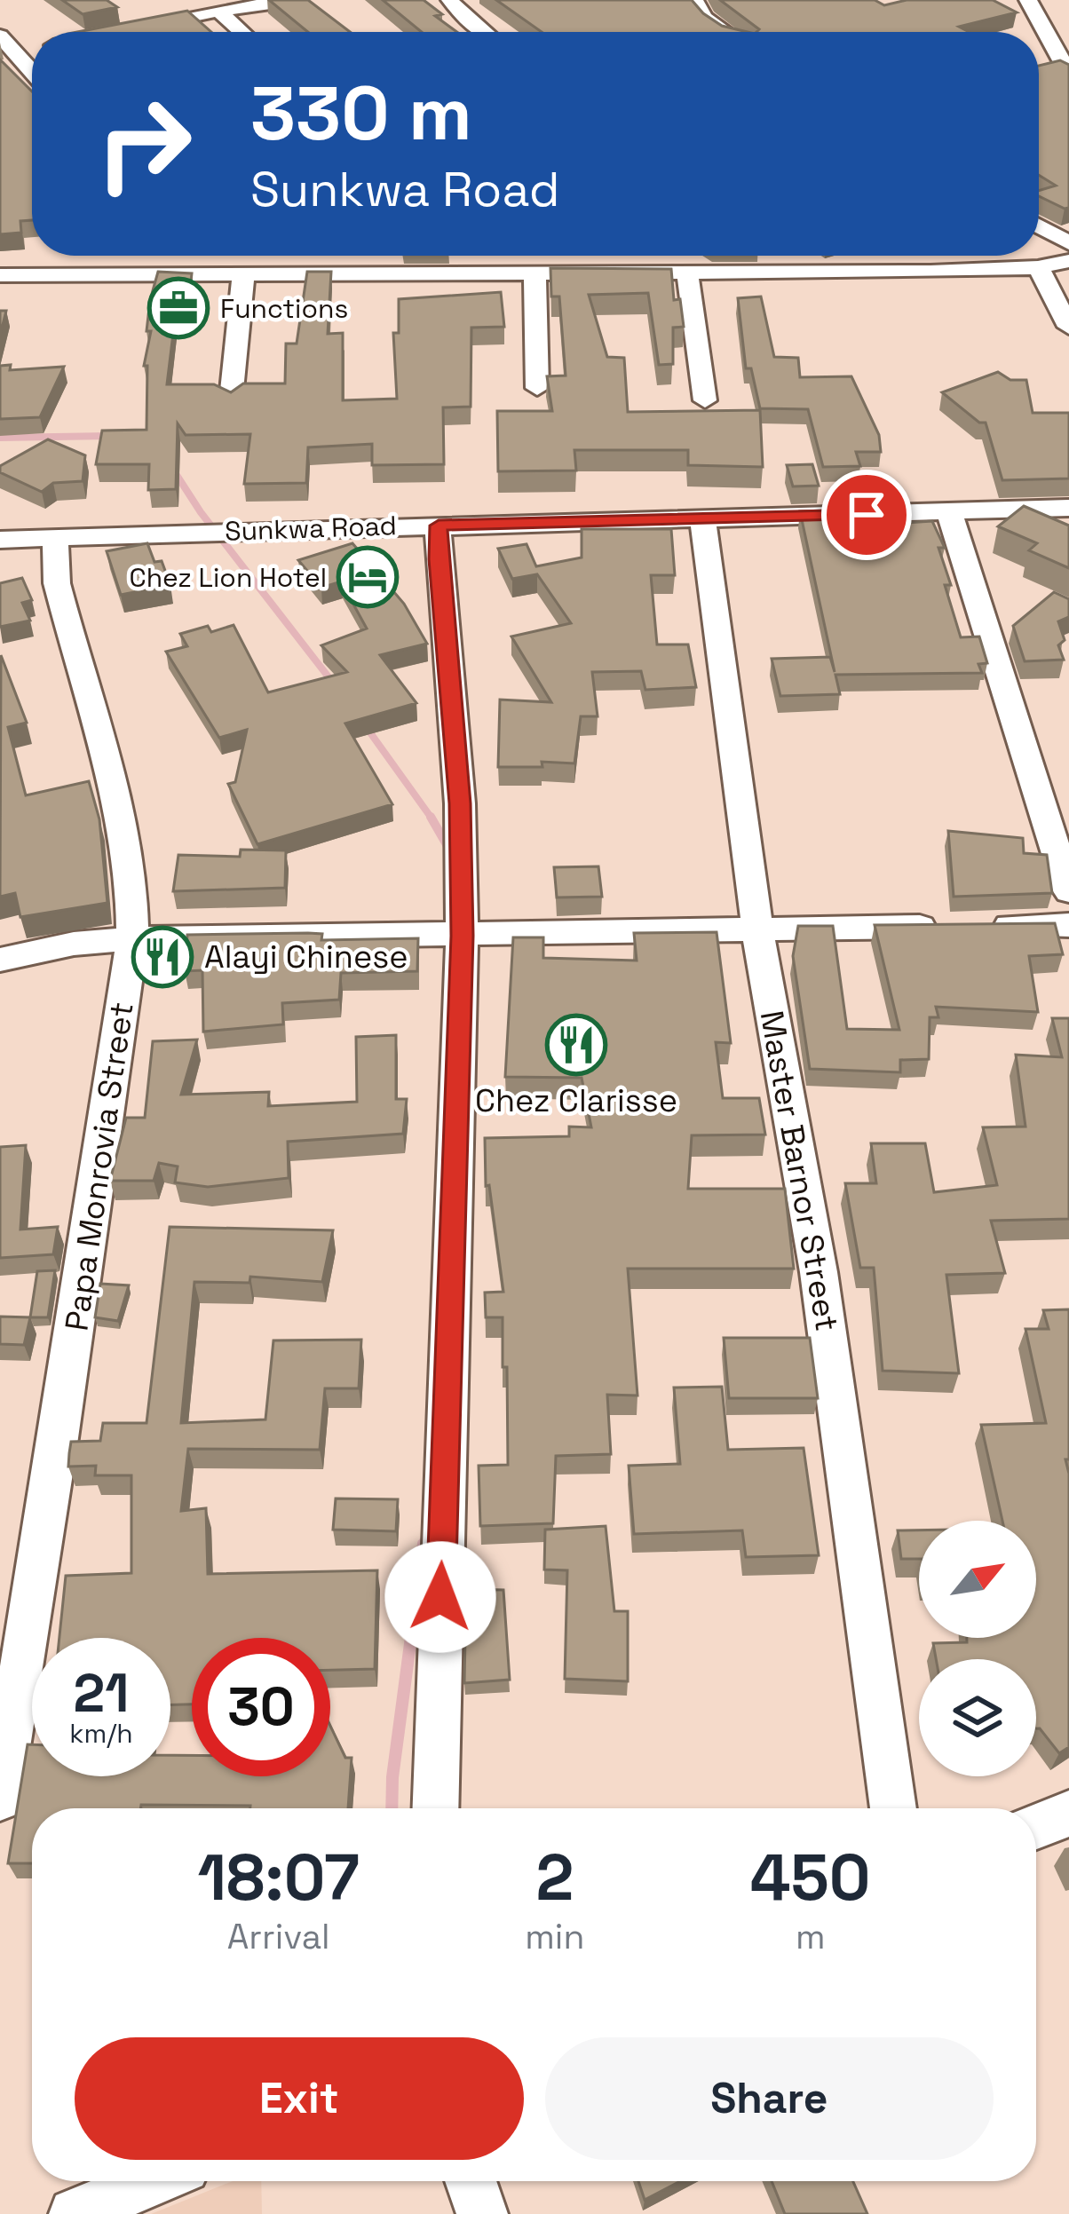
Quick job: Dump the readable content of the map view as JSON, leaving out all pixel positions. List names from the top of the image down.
{
  "streets": {
    "street": ["Sunkwa Road", "Papa Monrovia Street", "Master Barnor Street"]
  },
  "crossings": [
    ["Sunkwa Road", "Papa Monrovia Street"],
    ["Sunkwa Road", "Master Barnor Street"]
  ],
  "places": {
    "office": ["Functions"],
    "hotel": ["Chez Lion Hotel"],
    "restaurant": ["Alayi Chinese", "Chez Clarisse"]
  },
  "north": "top right",
  "page": {
    "turn": ["330 m", "Sunkwa Road"],
    "speed": "21 km/h",
    "limit": "30",
    "eta": [
      "18:07",
      "Arrival",
      "2",
      "min",
      "450",
      "m"
    ],
    "buttons": ["Exit", "Share"]
  }
}
